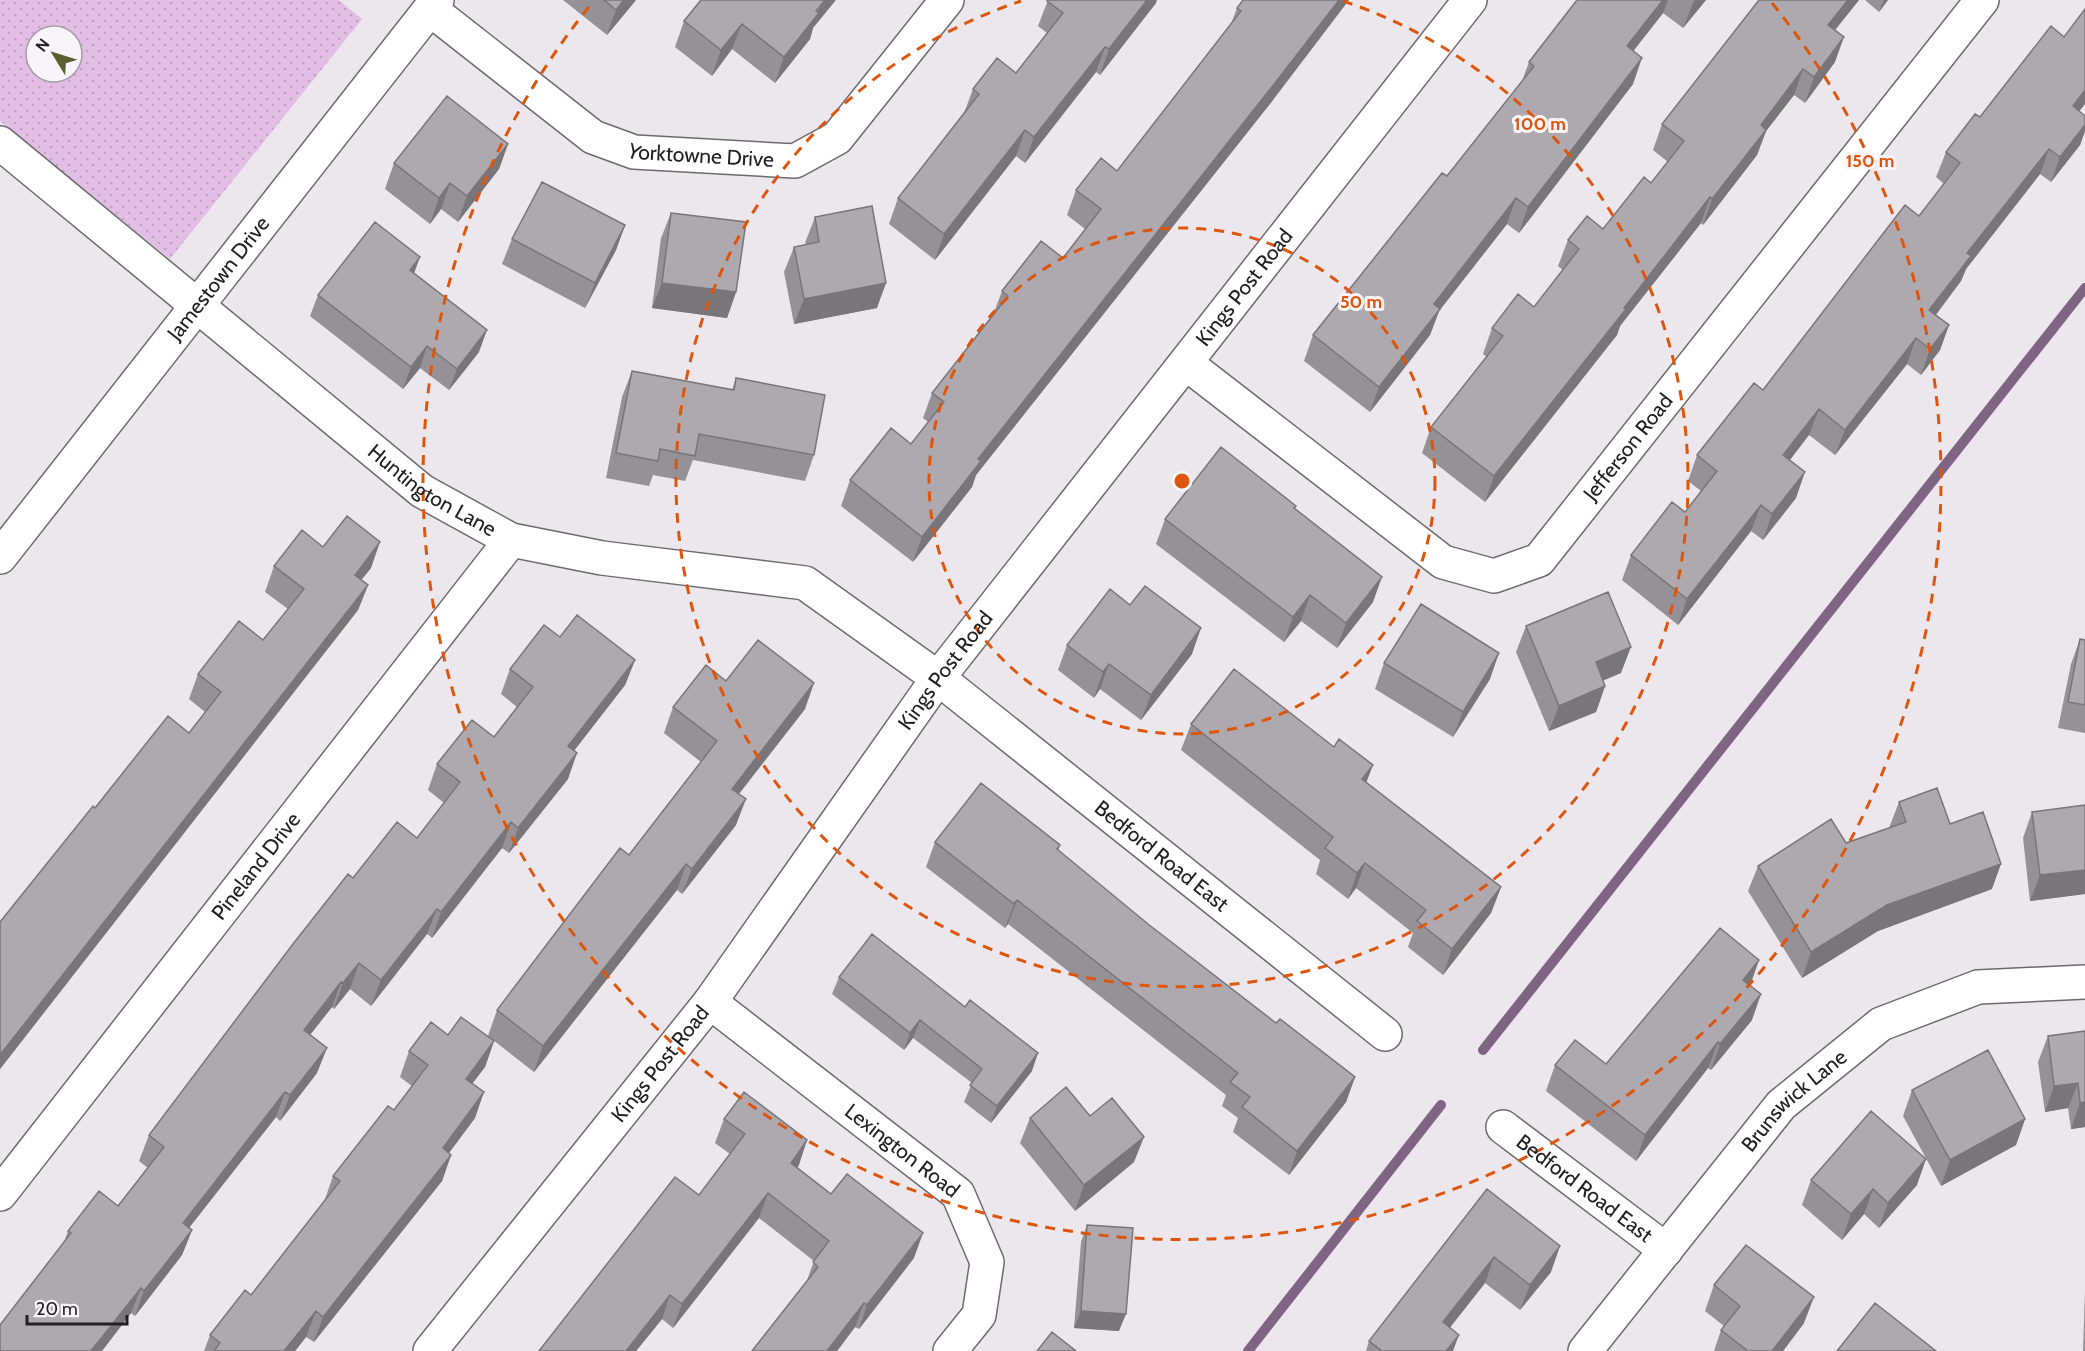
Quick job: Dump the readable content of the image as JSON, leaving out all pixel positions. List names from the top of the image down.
{
  "streets": {
    "street": [
      "Yorktowne Drive",
      "Jamestown Drive",
      "Kings Post Road",
      "Jefferson Road",
      "Huntington Lane",
      "Bedford Road East",
      "Pineland Drive",
      "Brunswick Lane",
      "Lexington Road"
    ]
  },
  "crossings": [
    ["Yorktowne Drive", "Jamestown Drive"],
    ["Jamestown Drive", "Huntington Lane"],
    ["Kings Post Road", "Jefferson Road"],
    ["Kings Post Road", "Huntington Lane"],
    ["Kings Post Road", "Bedford Road East"],
    ["Kings Post Road", "Lexington Road"],
    ["Huntington Lane", "Bedford Road East"],
    ["Huntington Lane", "Pineland Drive"],
    ["Bedford Road East", "Brunswick Lane"]
  ],
  "scale_bar": "20 m",
  "north": "top left",
  "rings": ["100 m", "150 m", "50 m"]
}
